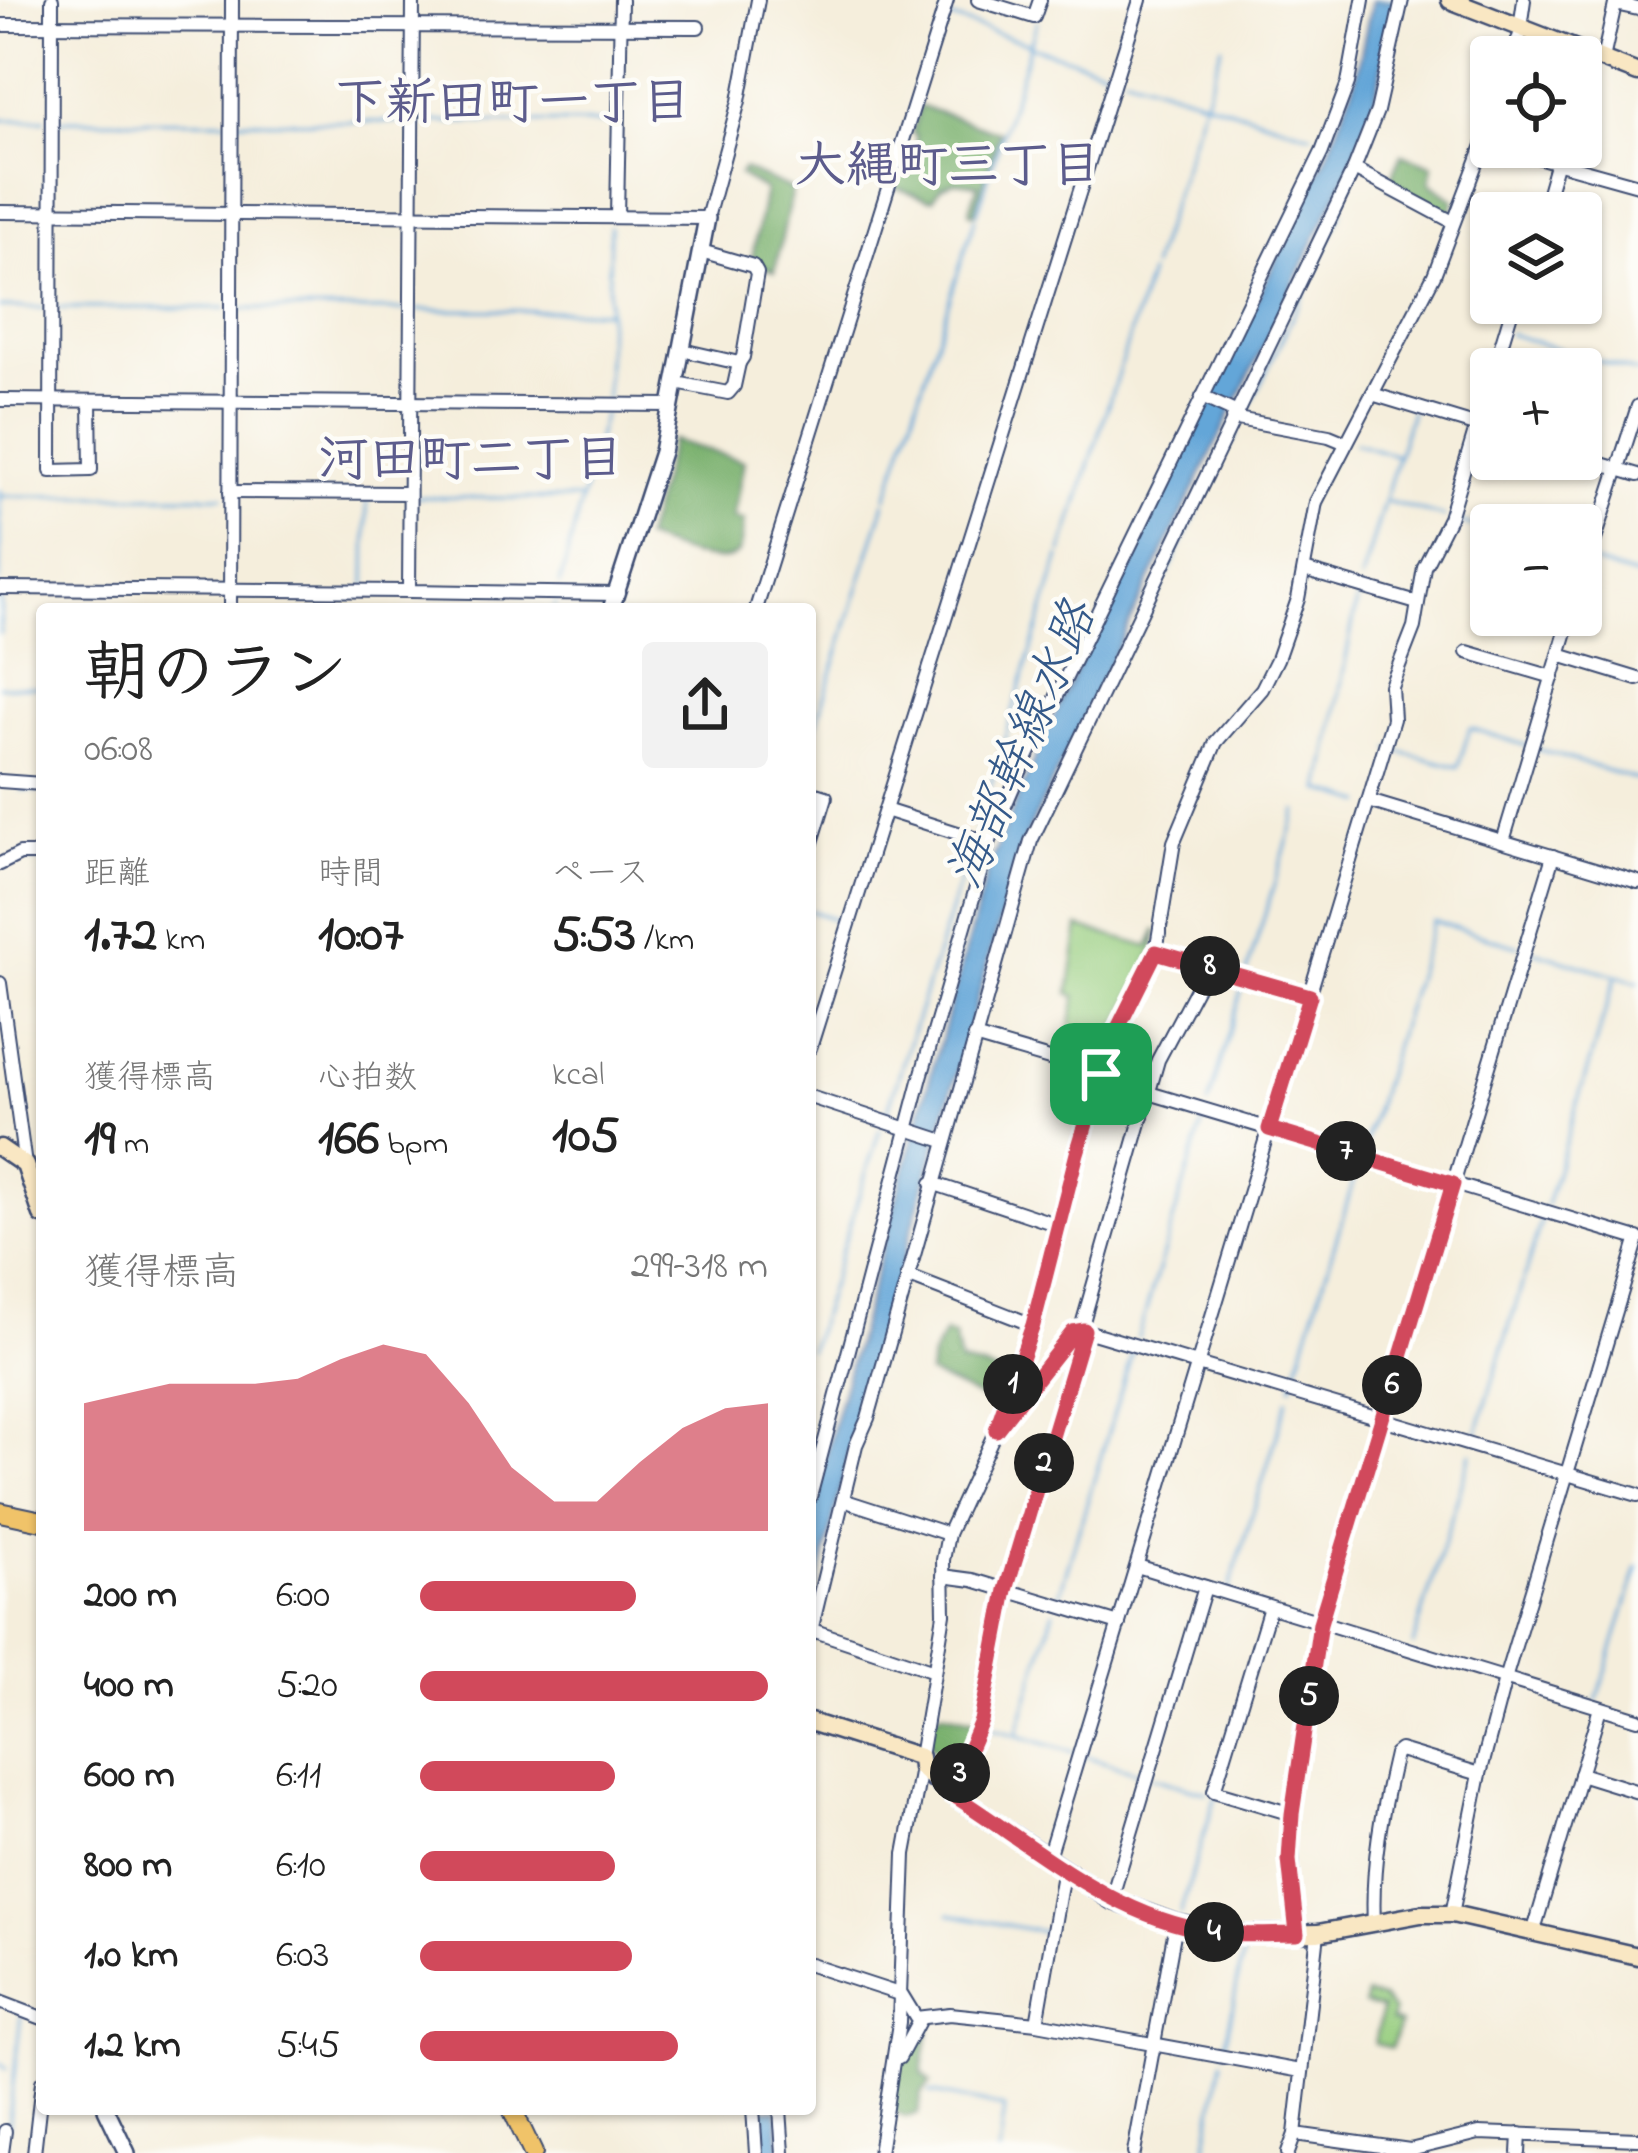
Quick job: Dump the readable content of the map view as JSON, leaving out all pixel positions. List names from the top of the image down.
{
  "districts": ["下新田町一丁目", "大縄町三丁目", "河田町二丁目"],
  "water": ["海部幹線水路"],
  "page": {
    "map_buttons": ["+", "−"],
    "heading": ["朝のラン", "06:08"],
    "stats": [
      ["距離", "1.72 km"],
      ["時間", "10:07"],
      ["ペース", "5:53 /km"],
      ["獲得標高", "19 m"],
      ["心拍数", "166 bpm"],
      ["kcal", "105"]
    ],
    "pins": [
      "8",
      "7",
      "1",
      "6",
      "2",
      "5",
      "3",
      "4"
    ],
    "chart": ["獲得標高", "299–318 m"],
    "list": [
      {
        "name": "200 m",
        "note": "6:00"
      },
      {
        "name": "400 m",
        "note": "5:20"
      },
      {
        "name": "600 m",
        "note": "6:11"
      },
      {
        "name": "800 m",
        "note": "6:10"
      },
      {
        "name": "1.0 km",
        "note": "6:03"
      },
      {
        "name": "1.2 km",
        "note": "5:45"
      }
    ]
  }
}
